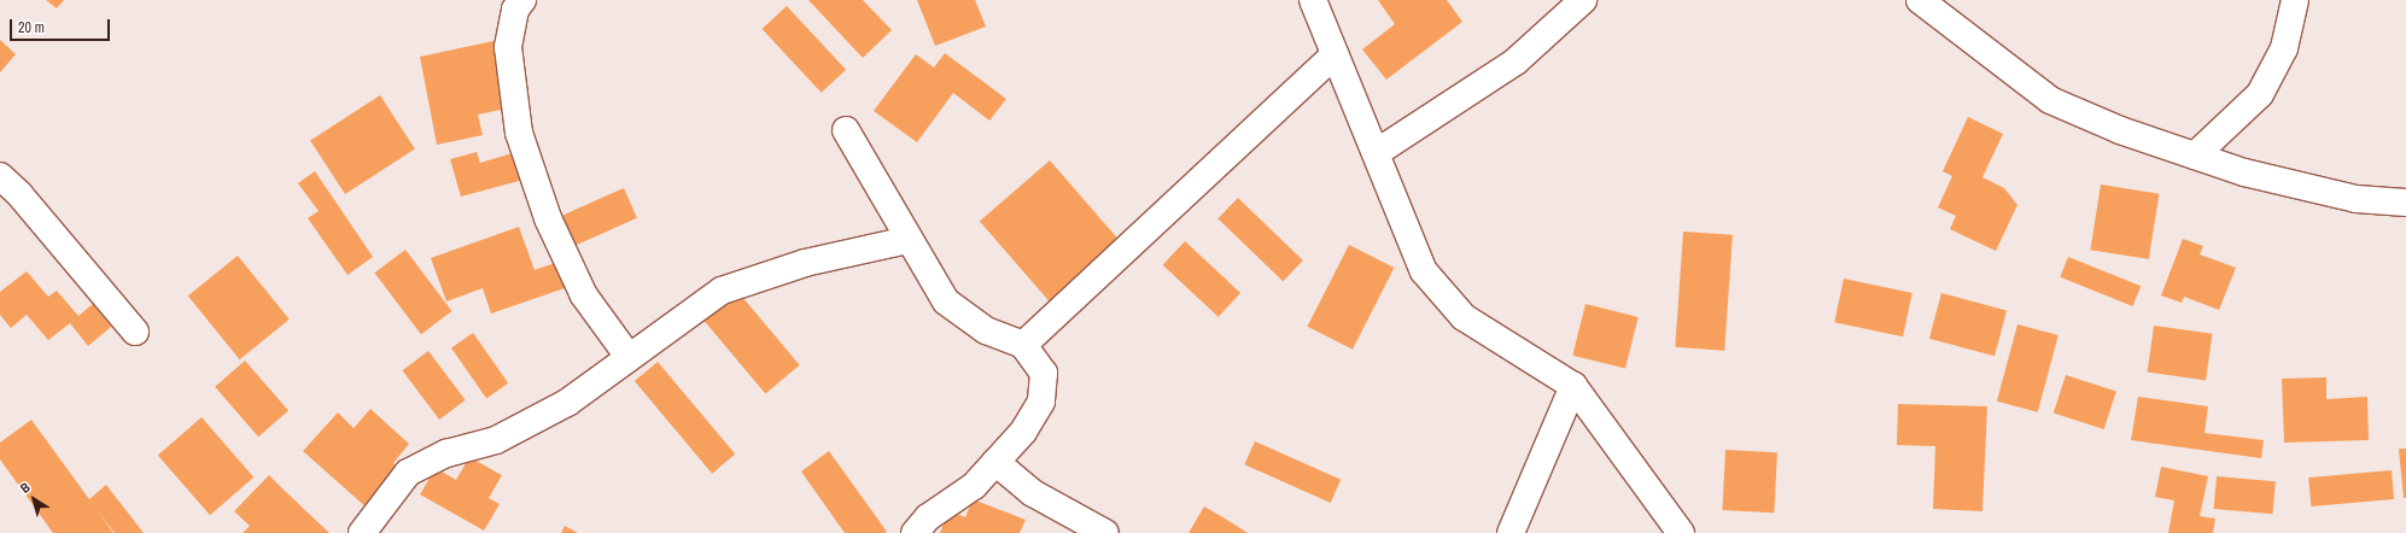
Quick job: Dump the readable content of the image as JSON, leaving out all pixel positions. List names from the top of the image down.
{
  "scale_bar": "20 m",
  "north": "top left"
}
